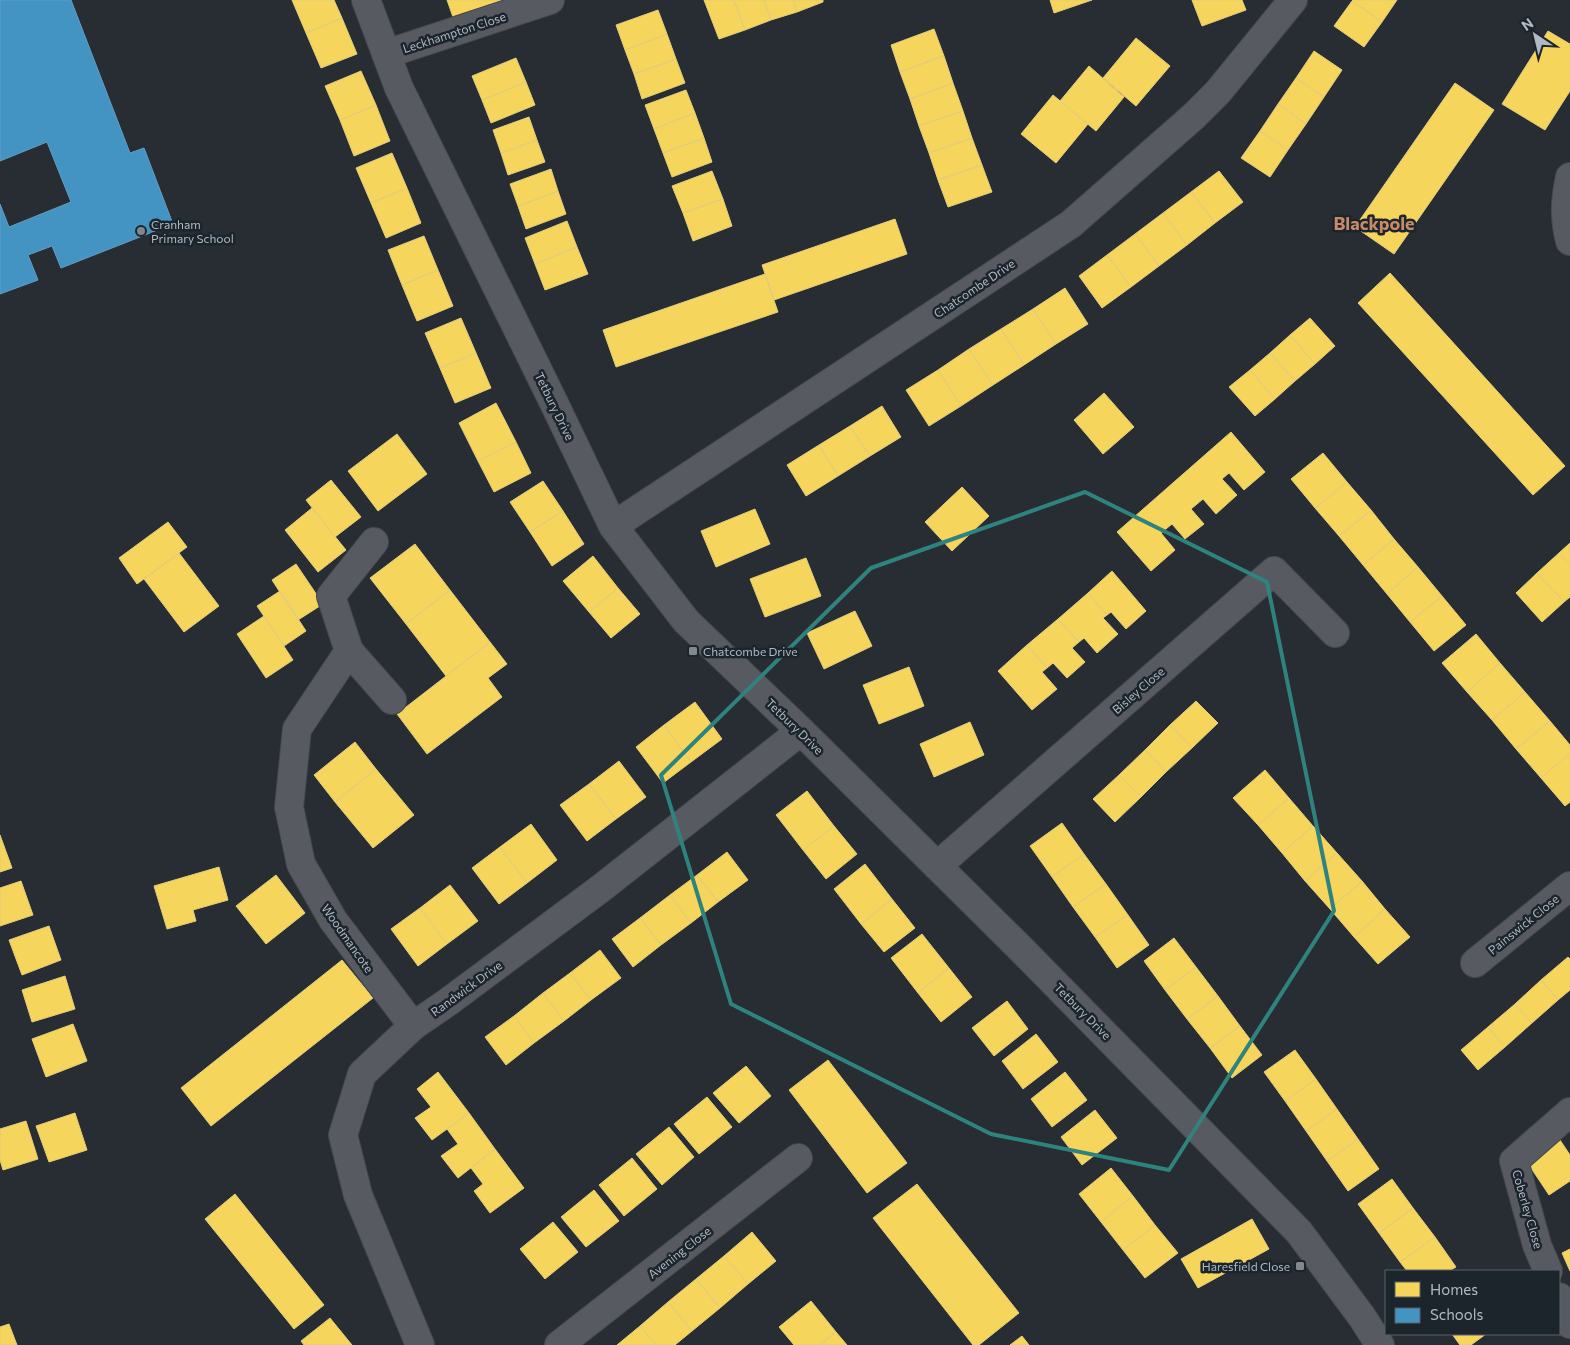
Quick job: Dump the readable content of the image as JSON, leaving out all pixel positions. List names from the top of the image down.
{
  "streets": {
    "street": [
      "Leckhampton Close",
      "Chatcombe Drive",
      "Tetbury Drive",
      "Bisley Close",
      "Painswick Close",
      "Woodmancote",
      "Randwick Drive",
      "Coberley Close",
      "Avening Close"
    ]
  },
  "crossings": [
    ["Leckhampton Close", "Tetbury Drive"],
    ["Chatcombe Drive", "Tetbury Drive"],
    ["Tetbury Drive", "Bisley Close"],
    ["Tetbury Drive", "Randwick Drive"],
    ["Woodmancote", "Randwick Drive"]
  ],
  "districts": ["Blackpole"],
  "places": {
    "other": ["Cranham Primary School"],
    "transit": ["Chatcombe Drive", "Haresfield Close"]
  },
  "legend": ["Homes", "Schools"],
  "north": "top left"
}
